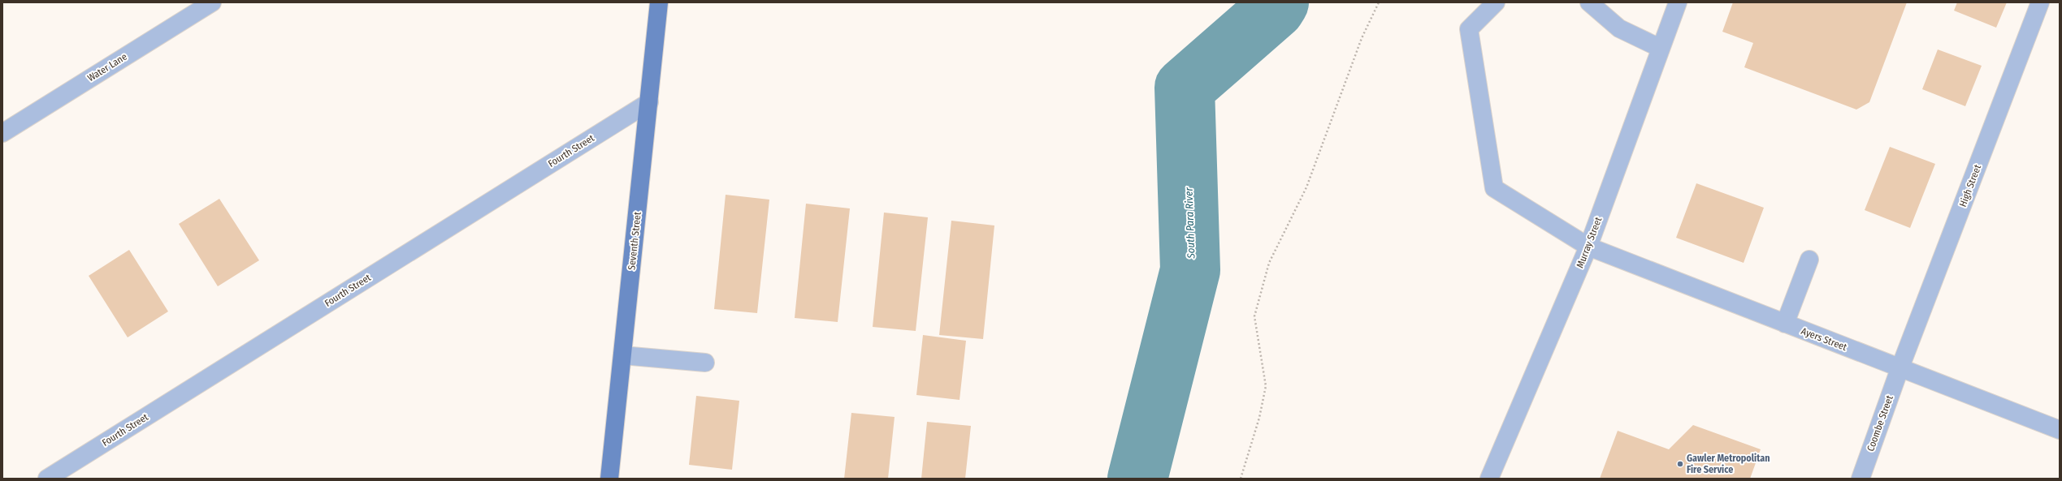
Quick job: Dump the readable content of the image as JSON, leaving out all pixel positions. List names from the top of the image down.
{
  "streets": {
    "main road": ["Seventh Street"],
    "street": [
      "Water Lane",
      "Fourth Street",
      "High Street",
      "Murray Street",
      "Ayers Street",
      "Coombe Street"
    ]
  },
  "crossings": [
    ["Fourth Street", "Seventh Street"],
    ["High Street", "Ayers Street"],
    ["High Street", "Coombe Street"],
    ["Murray Street", "Ayers Street"],
    ["Ayers Street", "Coombe Street"]
  ],
  "water": ["South Para River"],
  "places": ["Gawler Metropolitan Fire Service"]
}
